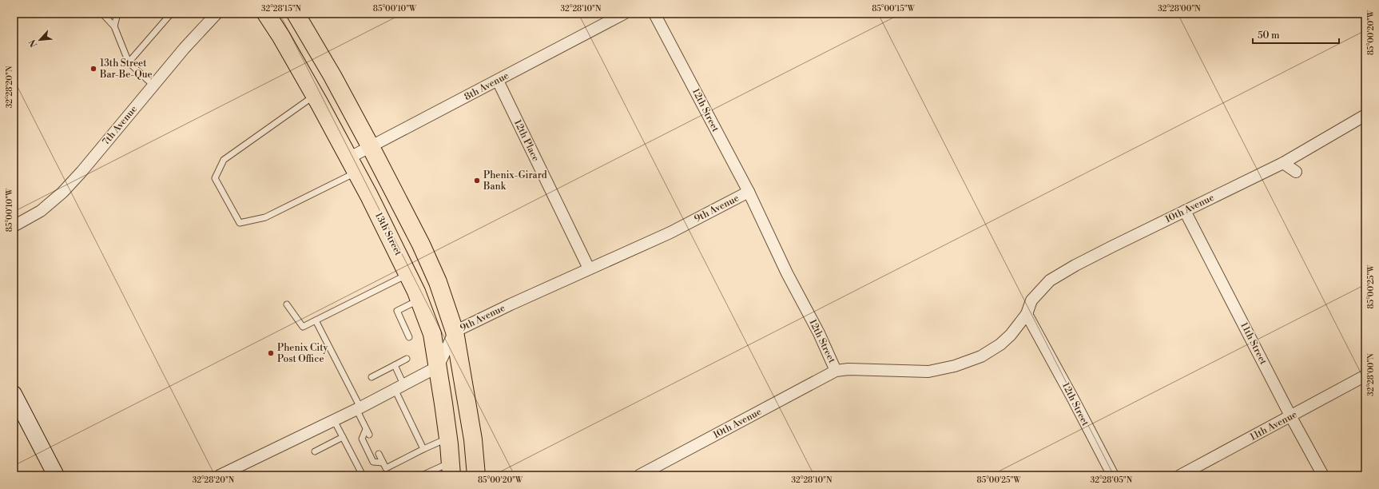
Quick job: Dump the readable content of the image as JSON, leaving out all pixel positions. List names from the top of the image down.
{
  "streets": {
    "main road": ["13th Street"],
    "street": [
      "8th Avenue",
      "12th Street",
      "7th Avenue",
      "12th Place",
      "9th Avenue",
      "10th Avenue",
      "11th Street",
      "11th Avenue"
    ]
  },
  "crossings": [
    ["8th Avenue", "12th Place"],
    ["8th Avenue", "13th Street"],
    ["12th Street", "9th Avenue"],
    ["12th Street", "10th Avenue"],
    ["12th Place", "9th Avenue"],
    ["9th Avenue", "13th Street"],
    ["10th Avenue", "11th Street"],
    ["11th Street", "11th Avenue"]
  ],
  "places": ["13th Street Bar-Be-Que", "Phenix-Girard Bank", "Phenix City Post Office"],
  "scale_bar": "50 m",
  "north": "bottom left",
  "coordinates": [
    "32°28'15\"N",
    "85°00'10\"W",
    "32°28'10\"N",
    "85°00'15\"W",
    "32°28'00\"N",
    "85°00'20\"W",
    "32°28'20\"N",
    "85°00'25\"W",
    "32°28'05\"N"
  ]
}
